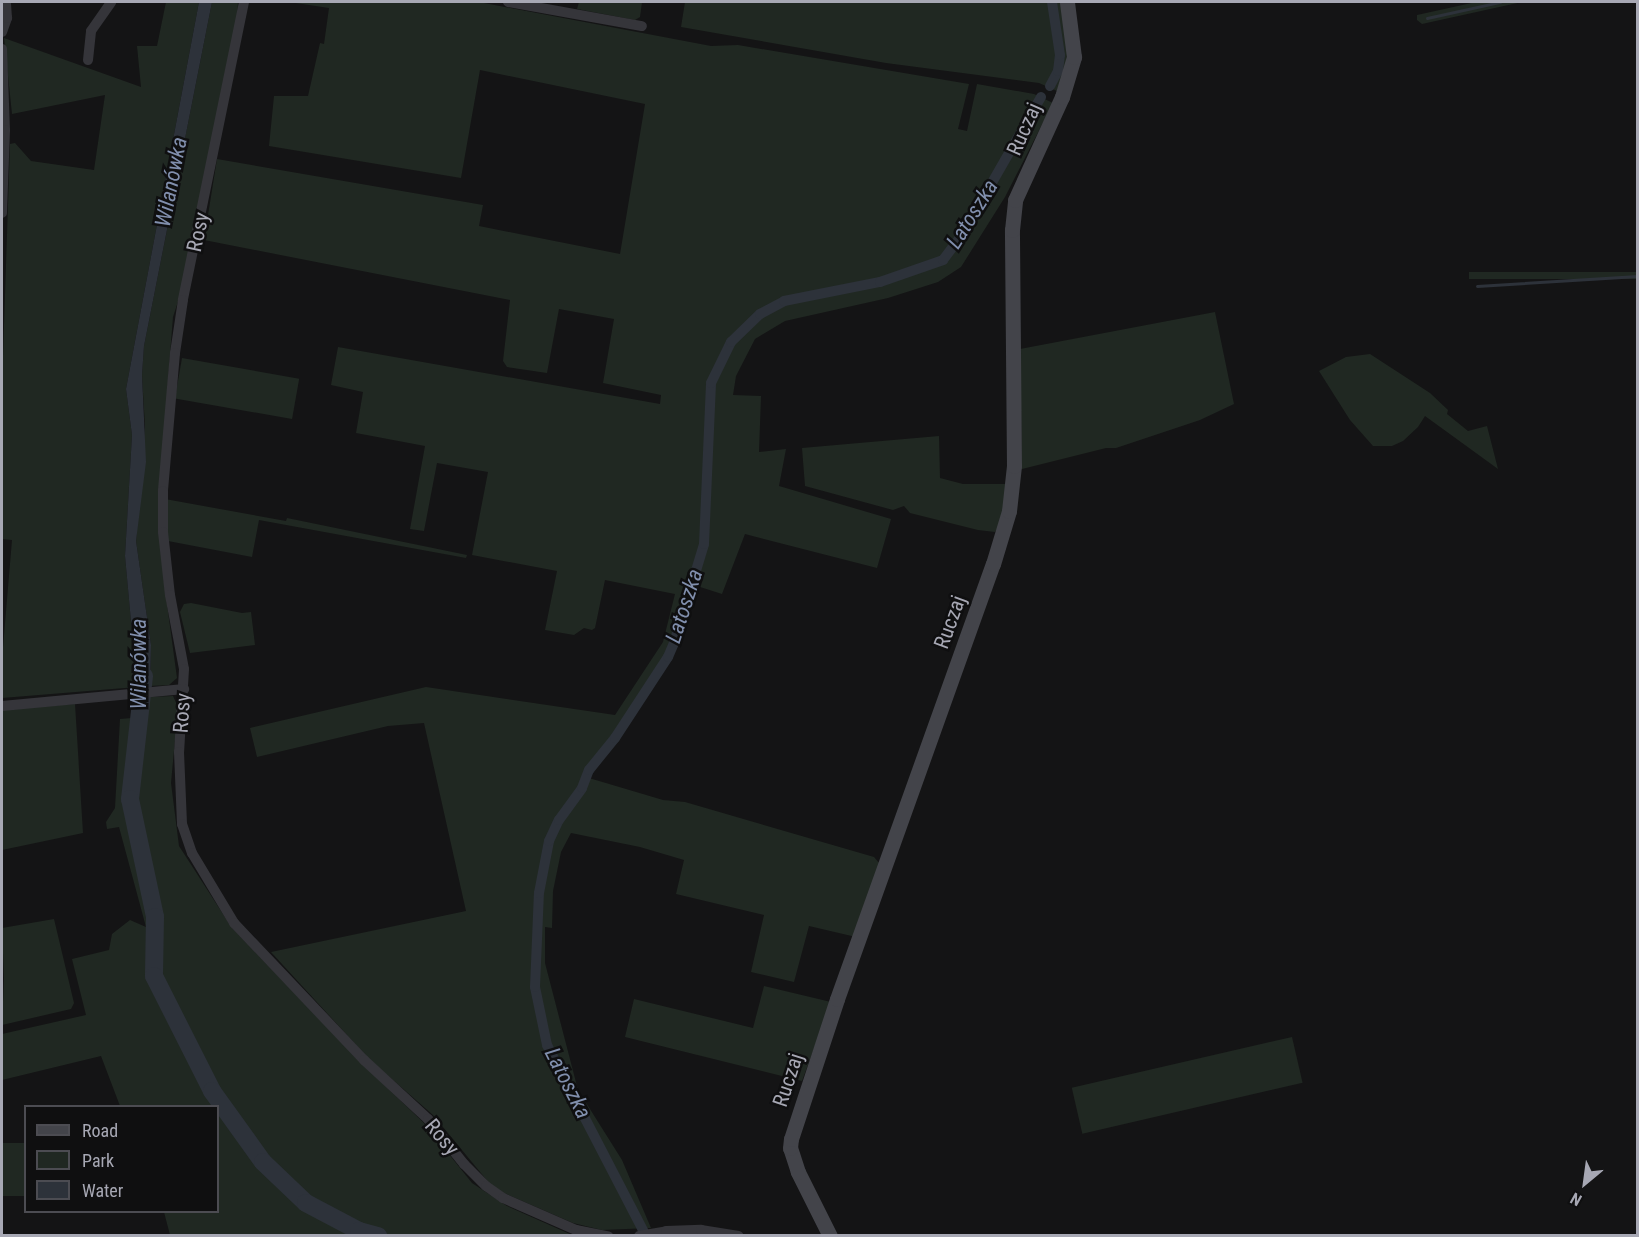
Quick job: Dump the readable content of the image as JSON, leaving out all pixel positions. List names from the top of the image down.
{
  "streets": {
    "street": ["Ruczaj", "Rosy"]
  },
  "water": ["Wilanówka", "Latoszka"],
  "legend": ["Road", "Park", "Water"],
  "north": "bottom left"
}
